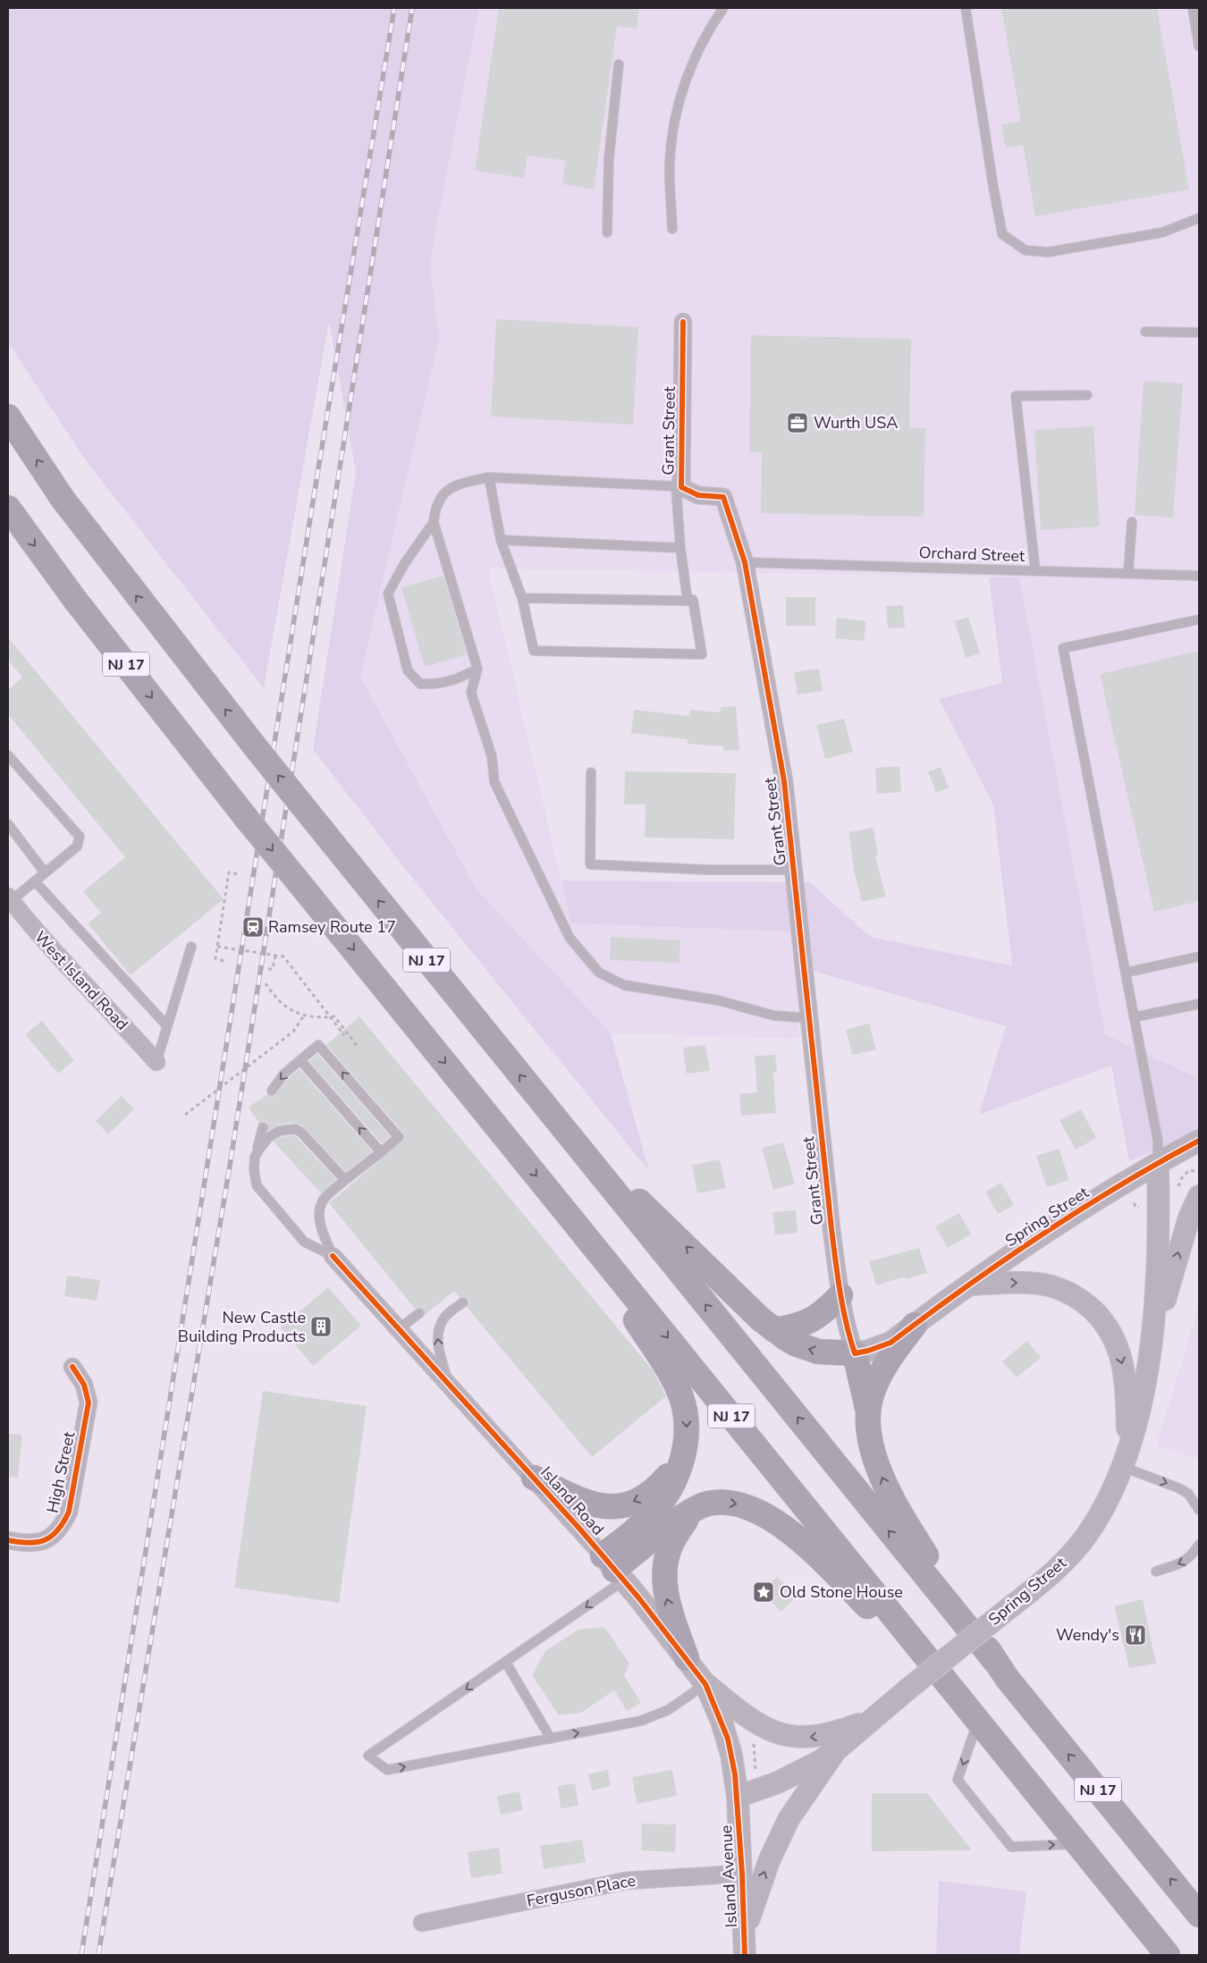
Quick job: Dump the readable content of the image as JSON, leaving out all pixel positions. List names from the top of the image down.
{
  "streets": {
    "highway": ["NJ 17"],
    "street": [
      "Grant Street",
      "West Island Road",
      "Spring Street",
      "High Street",
      "Island Road",
      "Island Avenue",
      "Ferguson Place"
    ],
    "lane": ["Orchard Street"]
  },
  "crossings": [
    ["Grant Street", "Orchard Street"],
    ["Grant Street", "Spring Street"],
    ["Spring Street", "Island Road"],
    ["Spring Street", "Island Avenue"],
    ["Island Road", "Island Avenue"],
    ["Island Avenue", "Ferguson Place"]
  ],
  "places": {
    "office": ["Wurth USA"],
    "station": ["Ramsey Route 17"],
    "building": ["New Castle Building Products"],
    "place": ["Old Stone House"],
    "restaurant": ["Wendy's"]
  }
}
